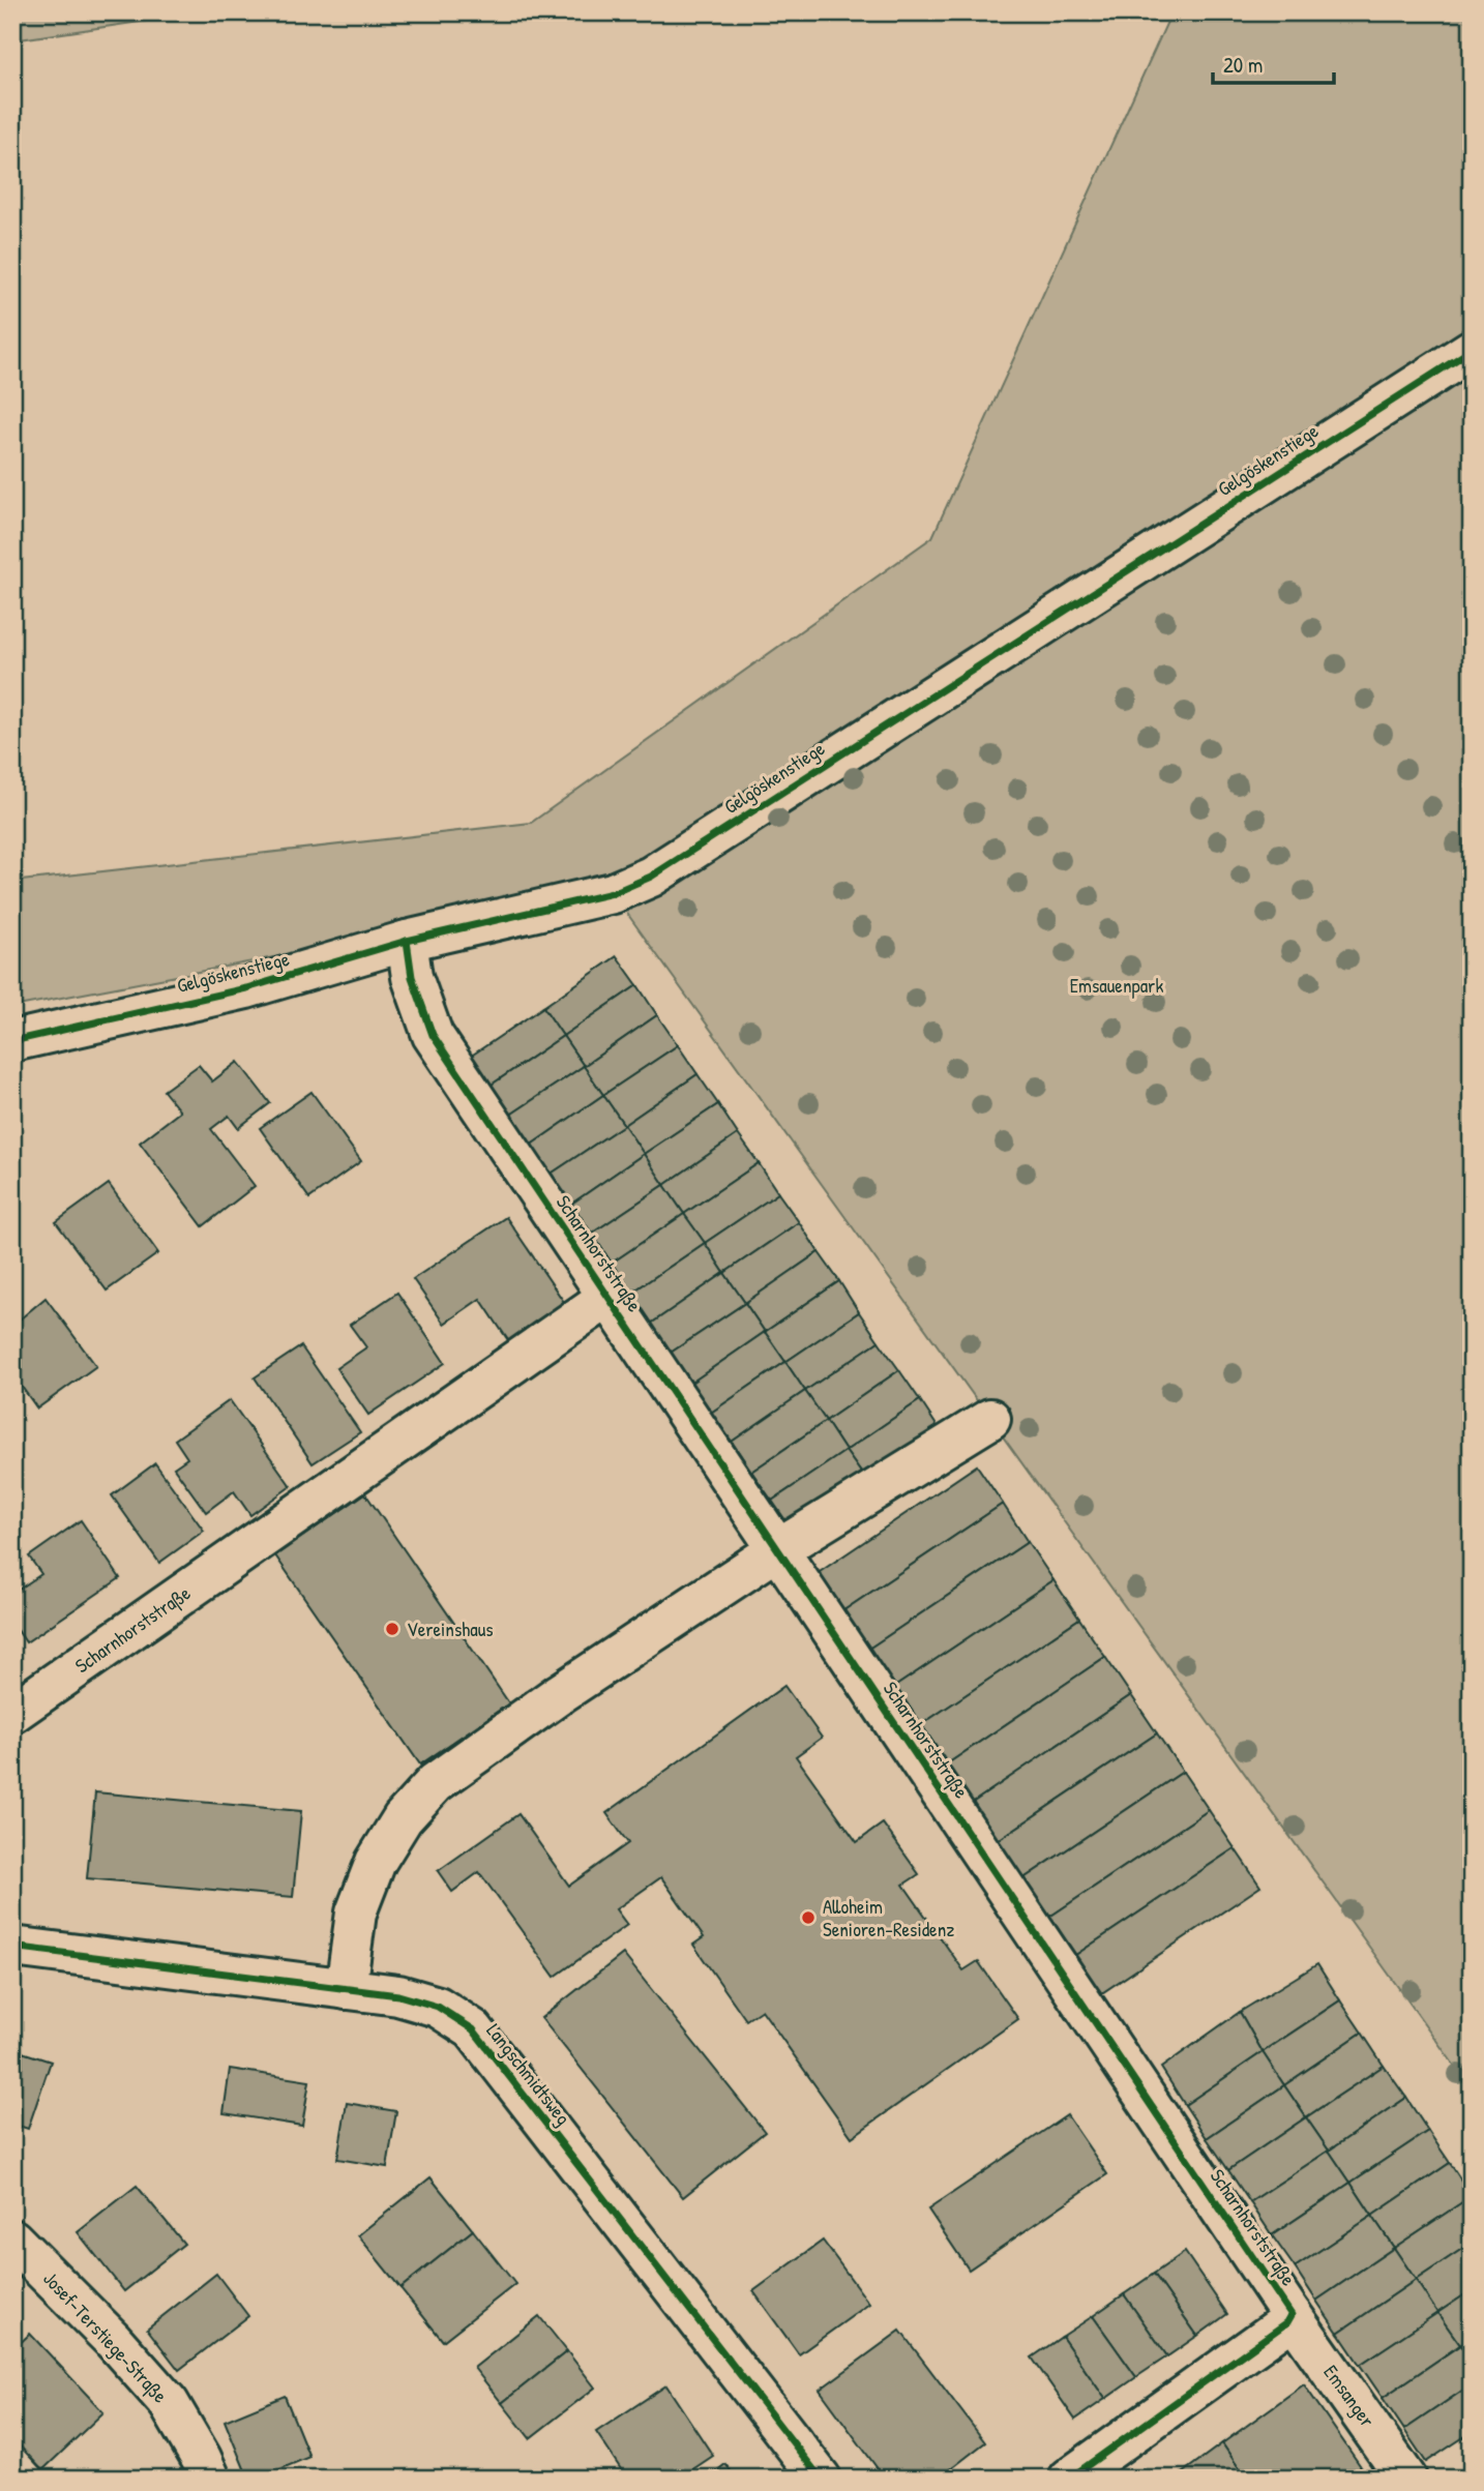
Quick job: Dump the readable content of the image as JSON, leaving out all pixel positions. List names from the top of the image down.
{
  "streets": {
    "street": [
      "Gelgöskenstiege",
      "Scharnhorststraße",
      "Langschmidtsweg",
      "Josef-Terstiege-Straße",
      "Emsanger"
    ]
  },
  "crossings": [
    ["Gelgöskenstiege", "Scharnhorststraße"],
    ["Scharnhorststraße", "Emsanger"]
  ],
  "parks": ["Emsauenpark"],
  "places": ["Vereinshaus", "Alloheim Senioren-Residenz"],
  "scale_bar": "20 m"
}
